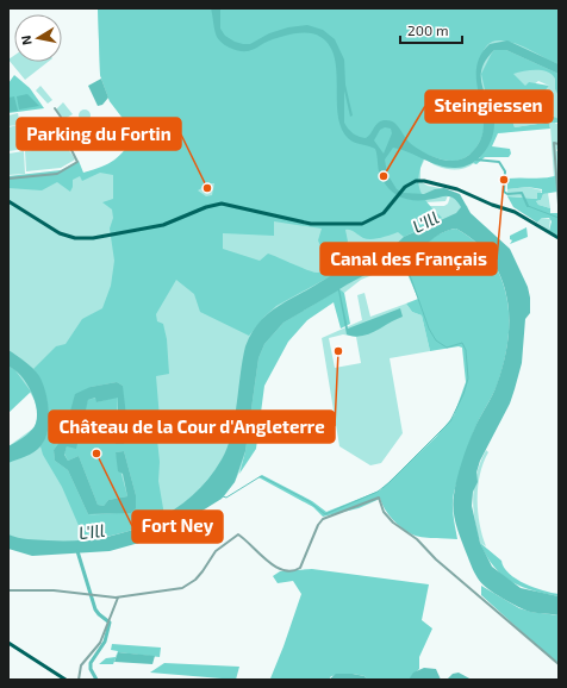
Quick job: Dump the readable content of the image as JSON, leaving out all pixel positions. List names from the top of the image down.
{
  "water": ["L'Ill"],
  "places": [
    "Steingiessen",
    "Canal des Français",
    "Parking du Fortin",
    "Château de la Cour d'Angleterre",
    "Fort Ney"
  ],
  "scale_bar": "200 m",
  "north": "left"
}
